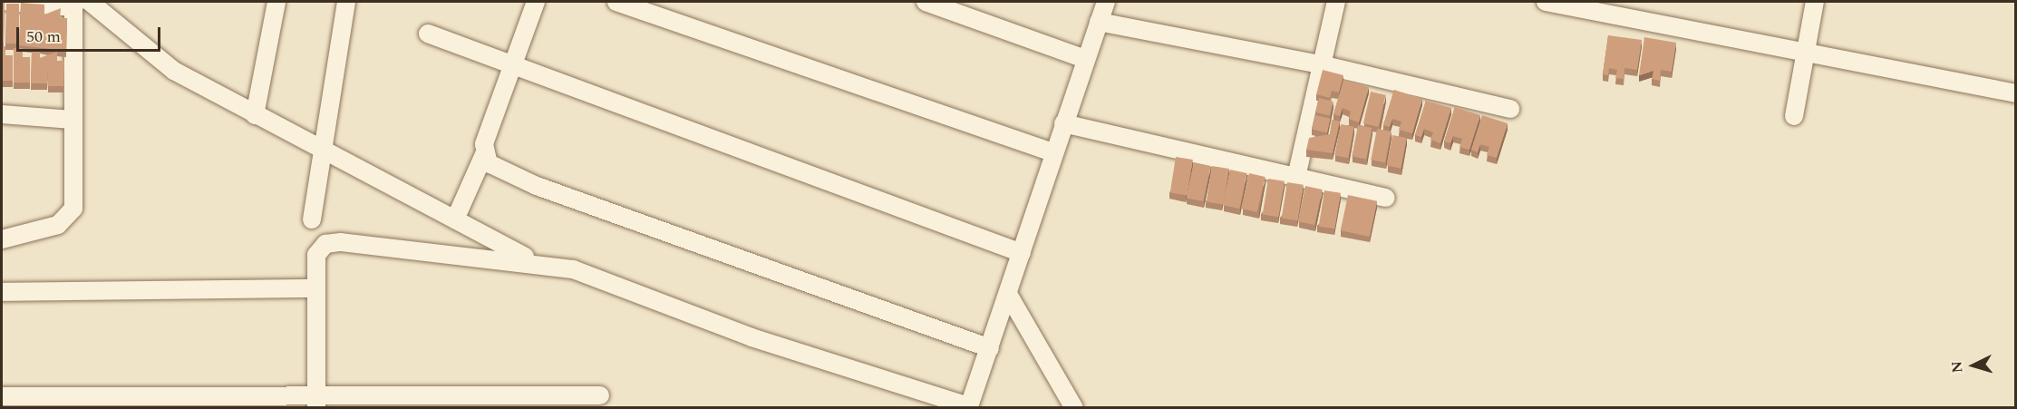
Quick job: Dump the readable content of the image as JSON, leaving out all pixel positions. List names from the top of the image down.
{
  "scale_bar": "50 m",
  "north": "left"
}
